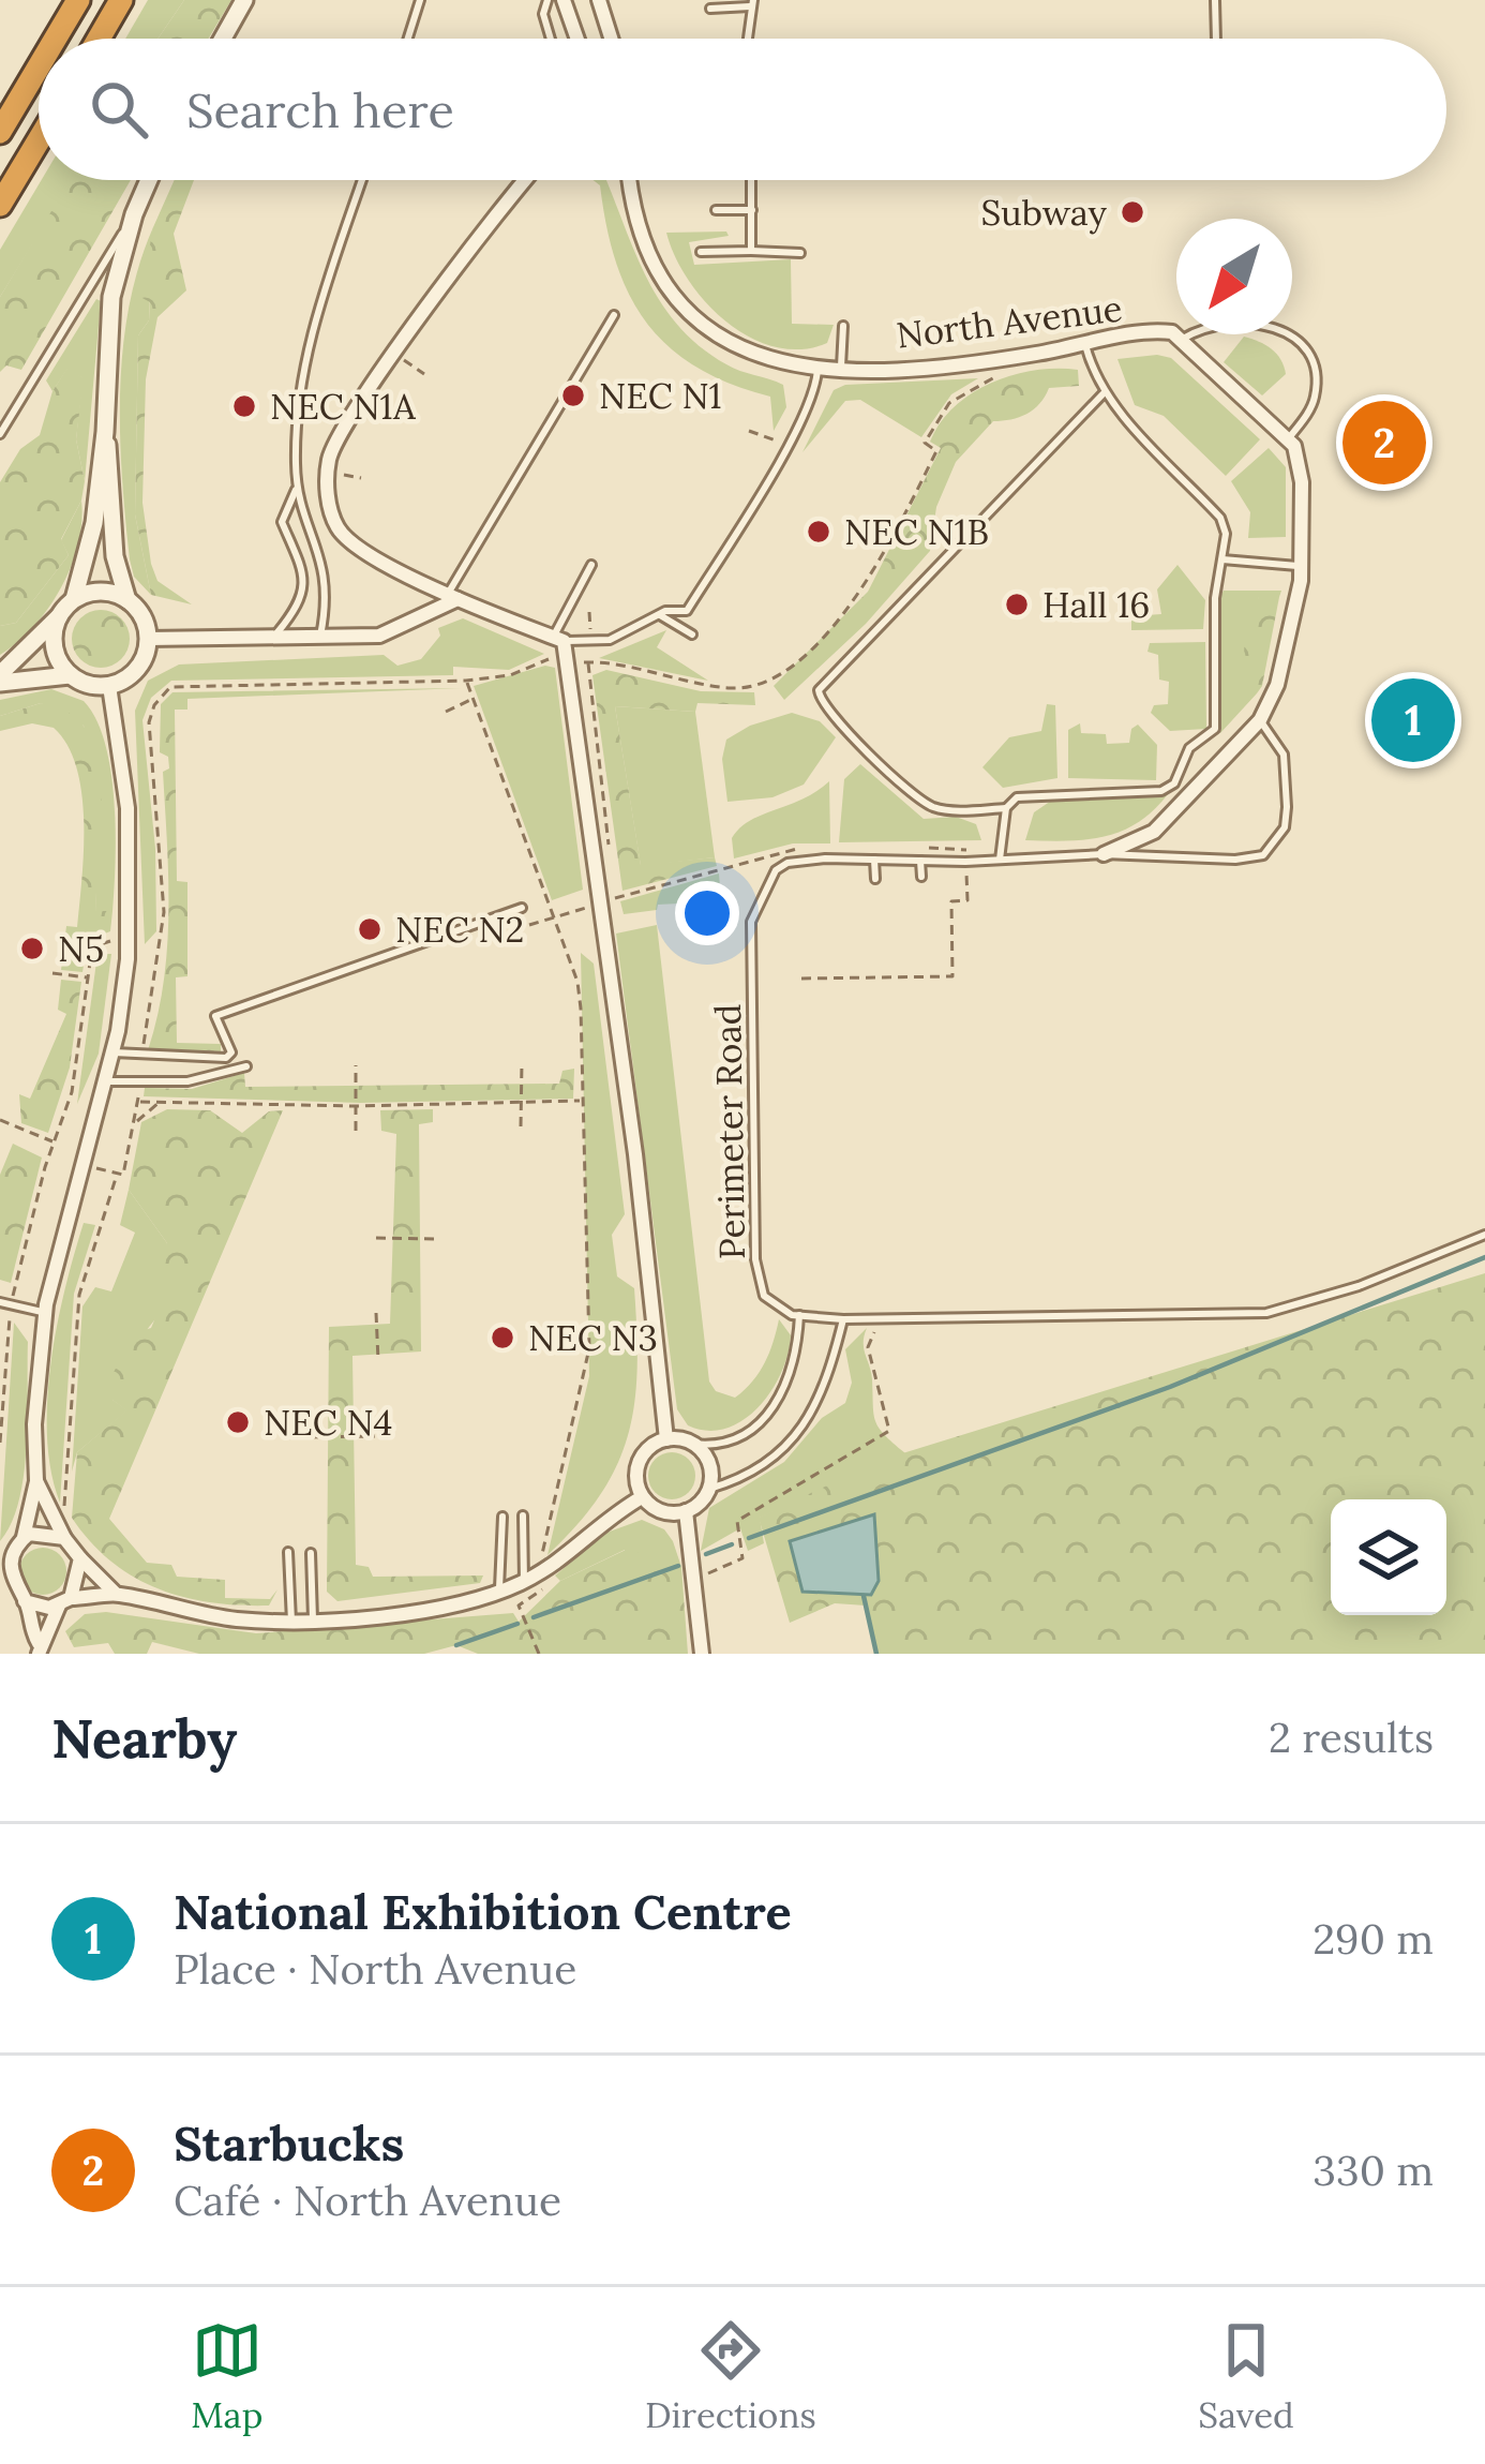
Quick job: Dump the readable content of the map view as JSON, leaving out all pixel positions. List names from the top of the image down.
{
  "streets": {
    "street": ["North Avenue"],
    "lane": ["Perimeter Road"]
  },
  "places": [
    "Subway",
    "NEC N1",
    "NEC N1A",
    "NEC N1B",
    "Hall 16",
    "NEC N2",
    "N5",
    "NEC N3",
    "NEC N4"
  ],
  "north": "bottom left",
  "page": {
    "search": "Search here",
    "pins": ["2", "1"],
    "heading": ["Nearby", "2 results"],
    "list": [
      {
        "mark": "1",
        "name": "National Exhibition Centre",
        "note": "Place · North Avenue",
        "value": "290 m"
      },
      {
        "mark": "2",
        "name": "Starbucks",
        "note": "Café · North Avenue",
        "value": "330 m"
      }
    ],
    "nav": ["Map", "Directions", "Saved"]
  }
}
